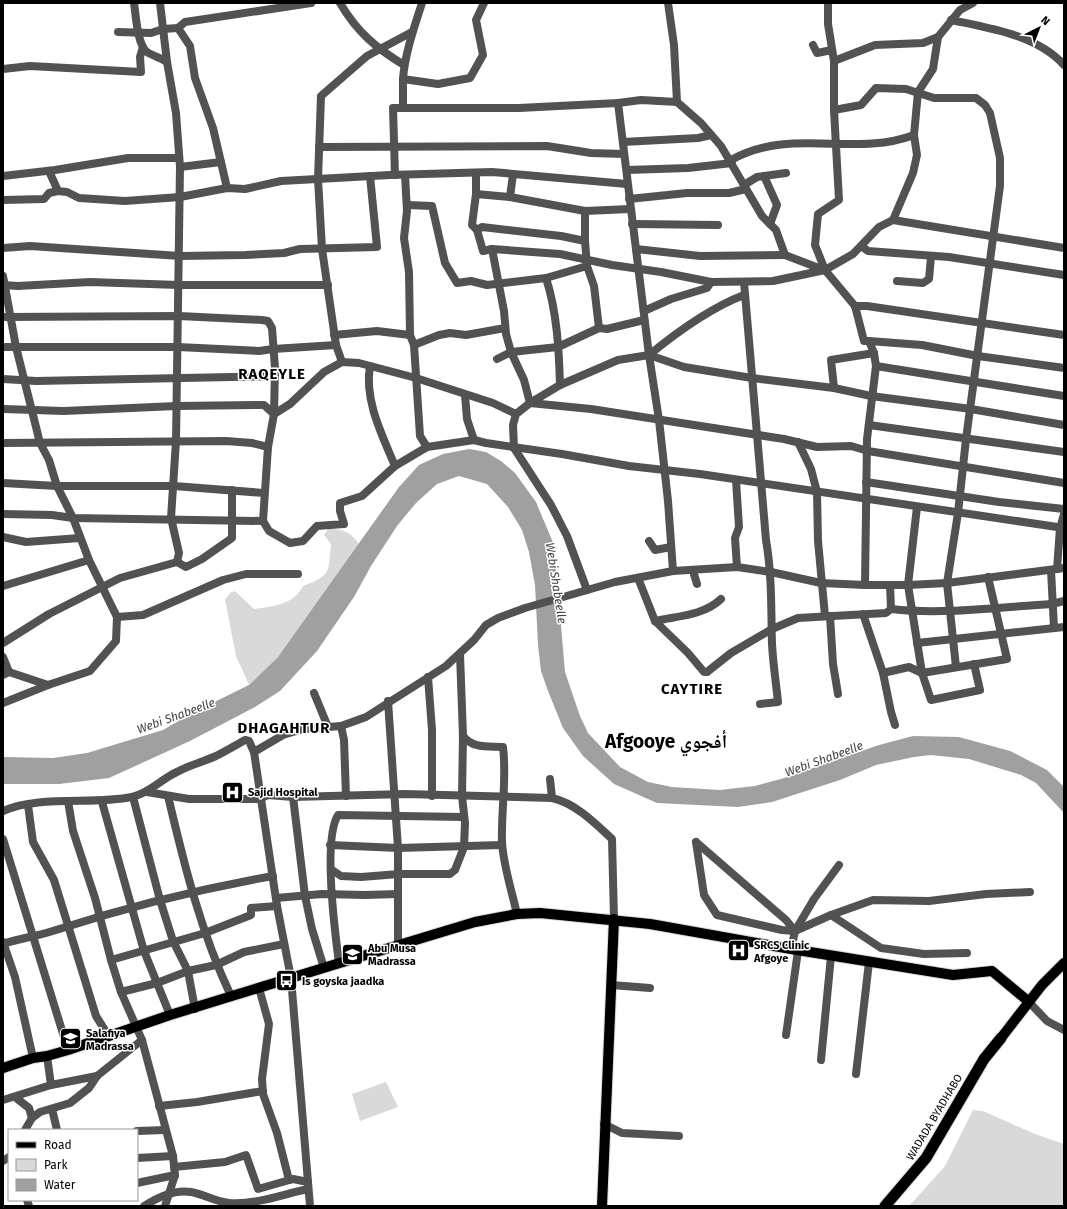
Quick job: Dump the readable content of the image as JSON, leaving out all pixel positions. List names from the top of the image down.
{
  "streets": {
    "highway": ["WADADA BYADHABO"]
  },
  "districts": [
    "RAQEYLE",
    "CAYTIRE",
    "DHAGAHTUR",
    "Afgooye أفجوي"
  ],
  "water": ["Webi Shabeelle"],
  "places": {
    "hospital": ["Sajid Hospital", "SRCS Clinic Afgoye"],
    "school or university": ["Abu Musa Madrassa", "Salafiya Madrassa"],
    "bus stop": ["Is goyska jaadka"]
  },
  "legend": ["Road", "Park", "Water"],
  "north": "top right"
}
